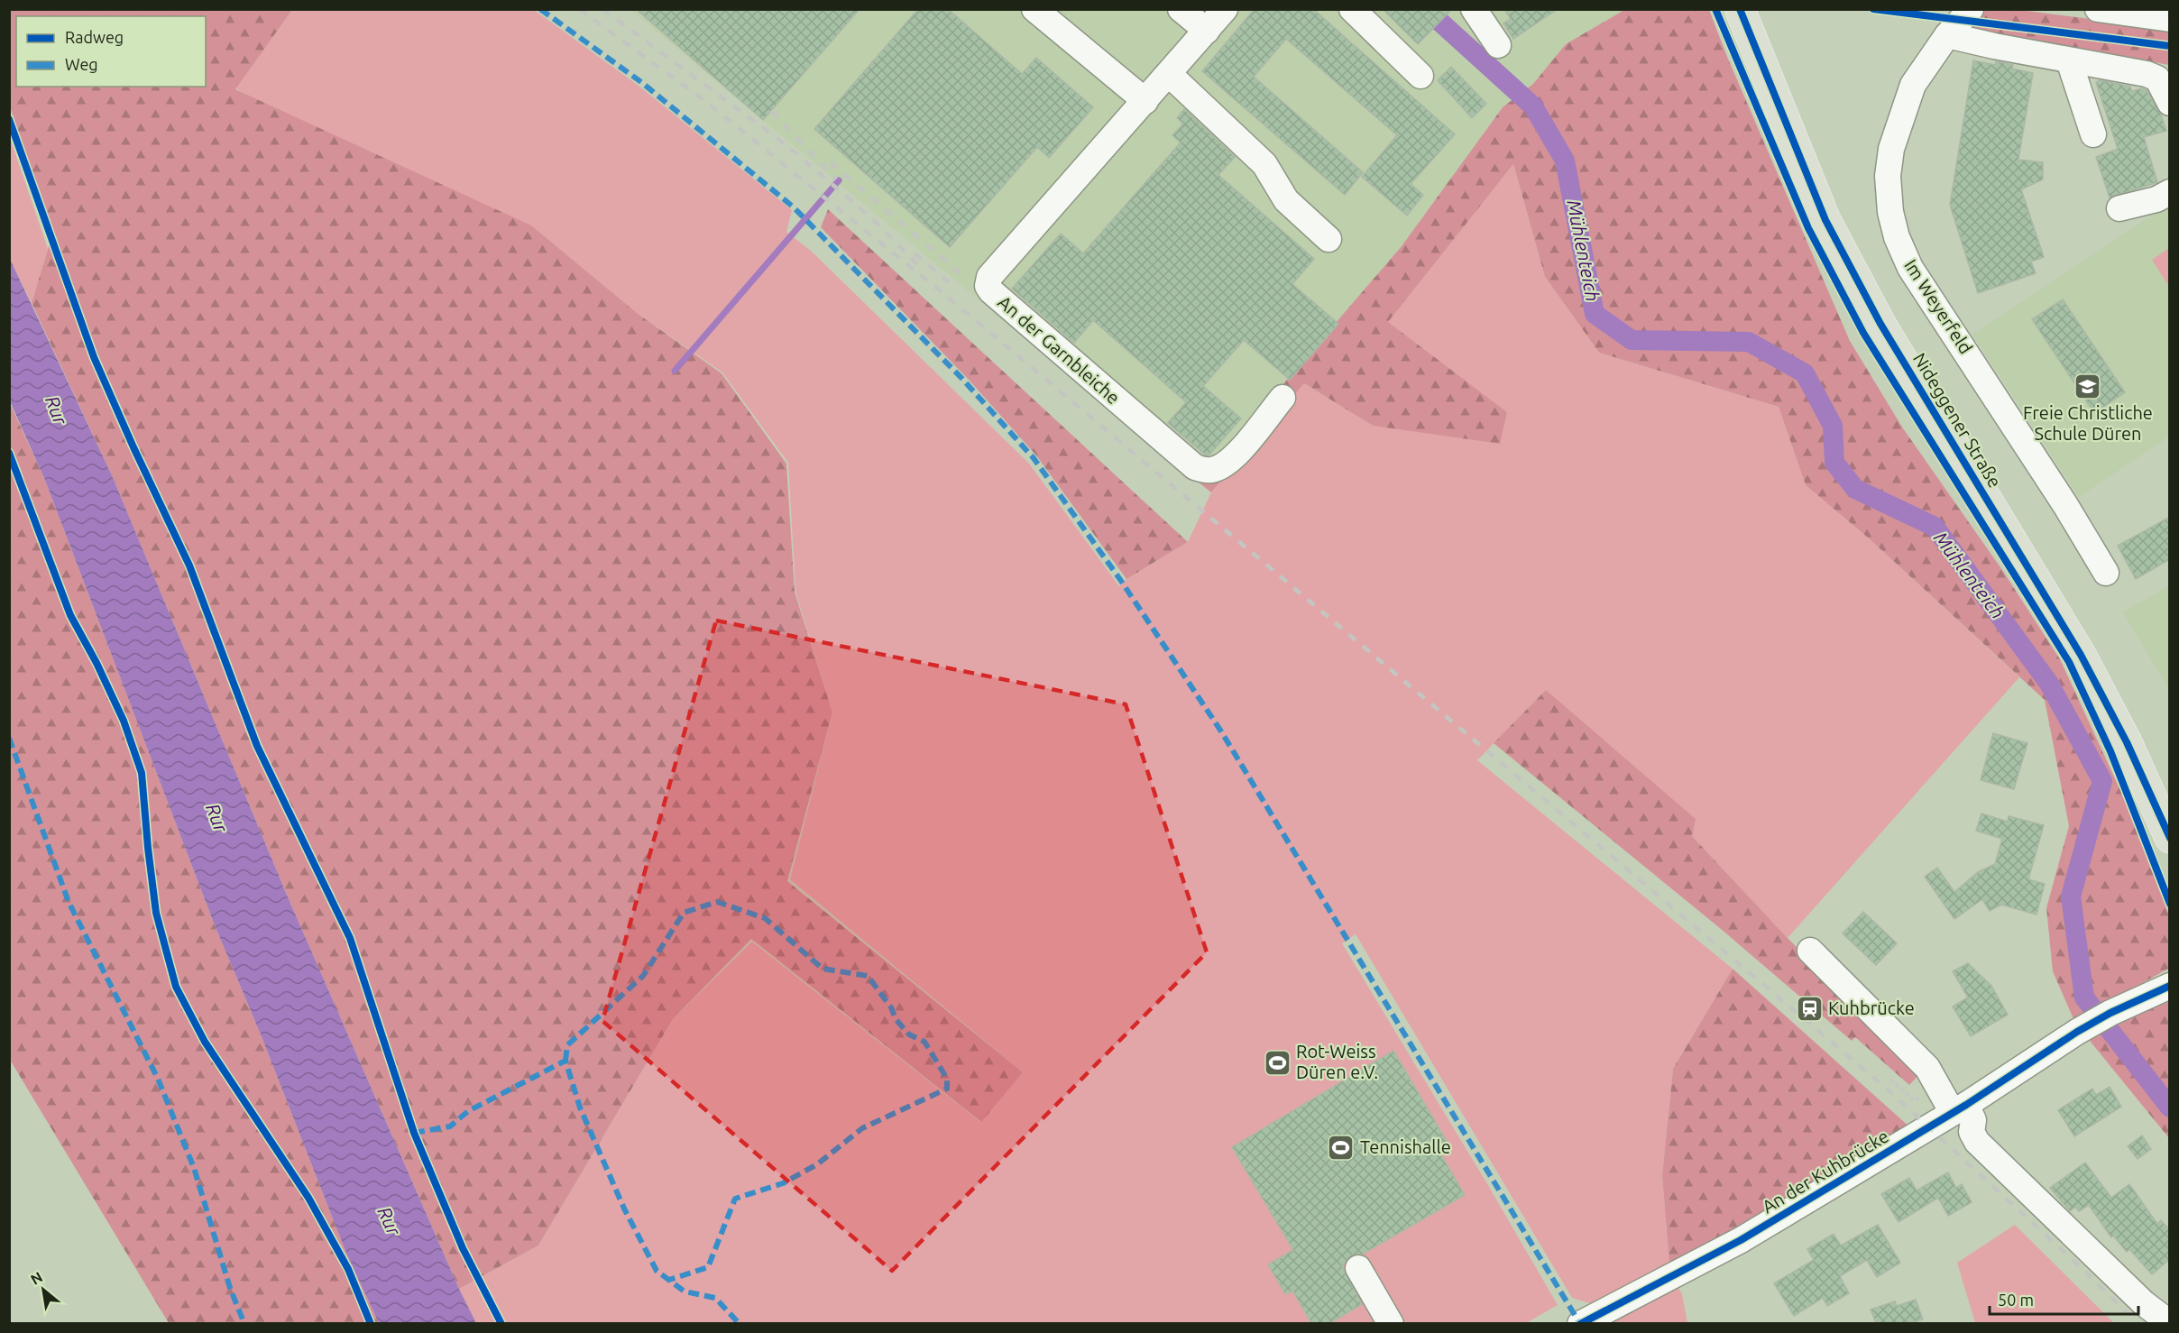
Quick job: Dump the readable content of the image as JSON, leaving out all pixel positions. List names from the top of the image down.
{
  "streets": {
    "main road": ["Nideggener Straße"],
    "street": ["Im Weyerfeld", "An der Garnbleiche", "An der Kuhbrücke"]
  },
  "water": ["Mühlenteich", "Rur"],
  "places": {
    "school or university": ["Freie Christliche Schule Düren"],
    "station": ["Kuhbrücke"],
    "sports": ["Rot-Weiss Düren e.V.", "Tennishalle"]
  },
  "legend": ["Radweg", "Weg"],
  "scale_bar": "50 m",
  "north": "top left"
}
